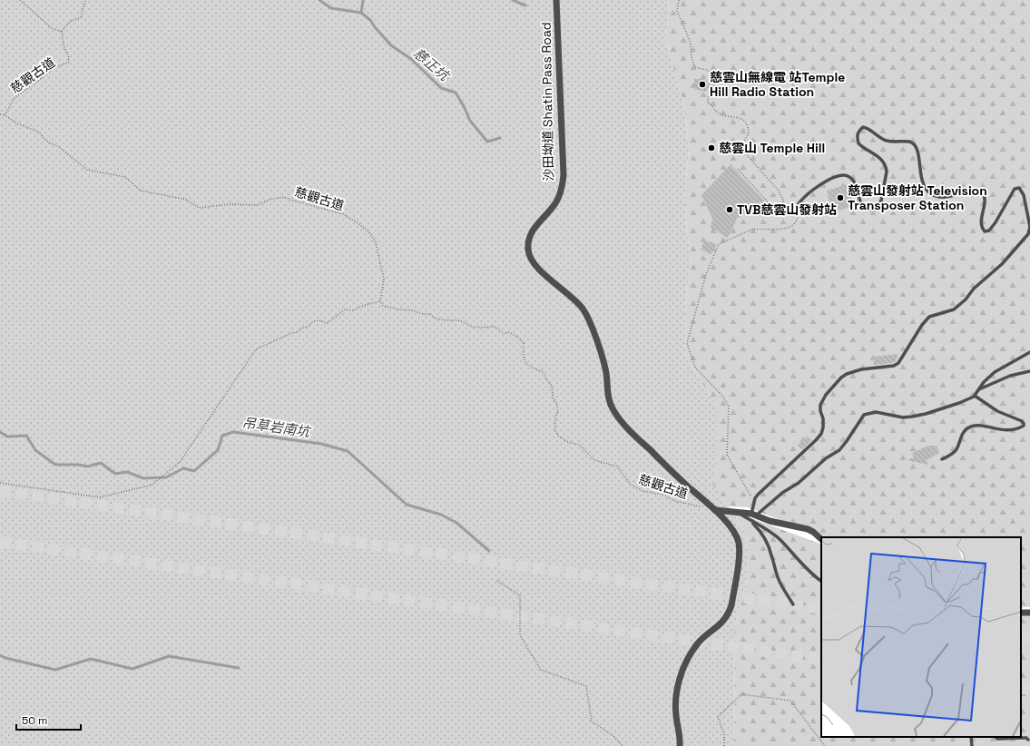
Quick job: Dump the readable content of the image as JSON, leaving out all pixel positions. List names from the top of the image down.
{
  "streets": {
    "street": ["沙田坳道 Shatin Pass Road"],
    "path": ["慈觀古道"]
  },
  "water": ["慈正坑", "吊草岩南坑"],
  "places": [
    "慈雲山無線電 站Temple Hill Radio Station",
    "慈雲山 Temple Hill",
    "慈雲山發射站 Television Transposer Station",
    "TVB慈雲山發射站"
  ],
  "scale_bar": "50 m"
}
